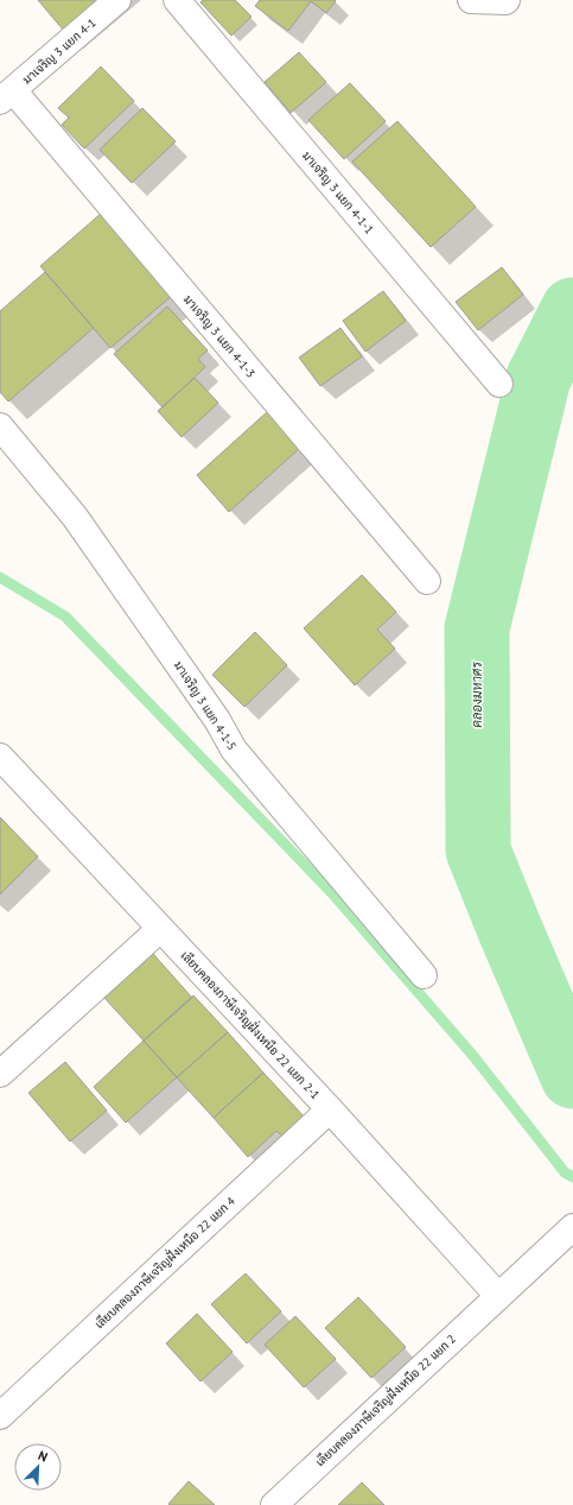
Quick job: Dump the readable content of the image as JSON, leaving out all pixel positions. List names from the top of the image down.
{
  "streets": {
    "street": [
      "มาเจริญ 3 แยก 4-1",
      "มาเจริญ 3 แยก 4-1-1",
      "มาเจริญ 3 แยก 4-1-3",
      "มาเจริญ 3 แยก 4-1-5",
      "เลียบคลองภาษีเจริญฝั่งเหนือ 22 แยก 2-1",
      "เลียบคลองภาษีเจริญฝั่งเหนือ 22 แยก 4",
      "เลียบคลองภาษีเจริญฝั่งเหนือ 22 แยก 2"
    ]
  },
  "crossings": [
    ["มาเจริญ 3 แยก 4-1", "มาเจริญ 3 แยก 4-1-3"],
    ["เลียบคลองภาษีเจริญฝั่งเหนือ 22 แยก 2-1", "เลียบคลองภาษีเจริญฝั่งเหนือ 22 แยก 4"],
    ["เลียบคลองภาษีเจริญฝั่งเหนือ 22 แยก 2-1", "เลียบคลองภาษีเจริญฝั่งเหนือ 22 แยก 2"]
  ],
  "water": ["คลองมหาศร"],
  "north": "top right"
}
